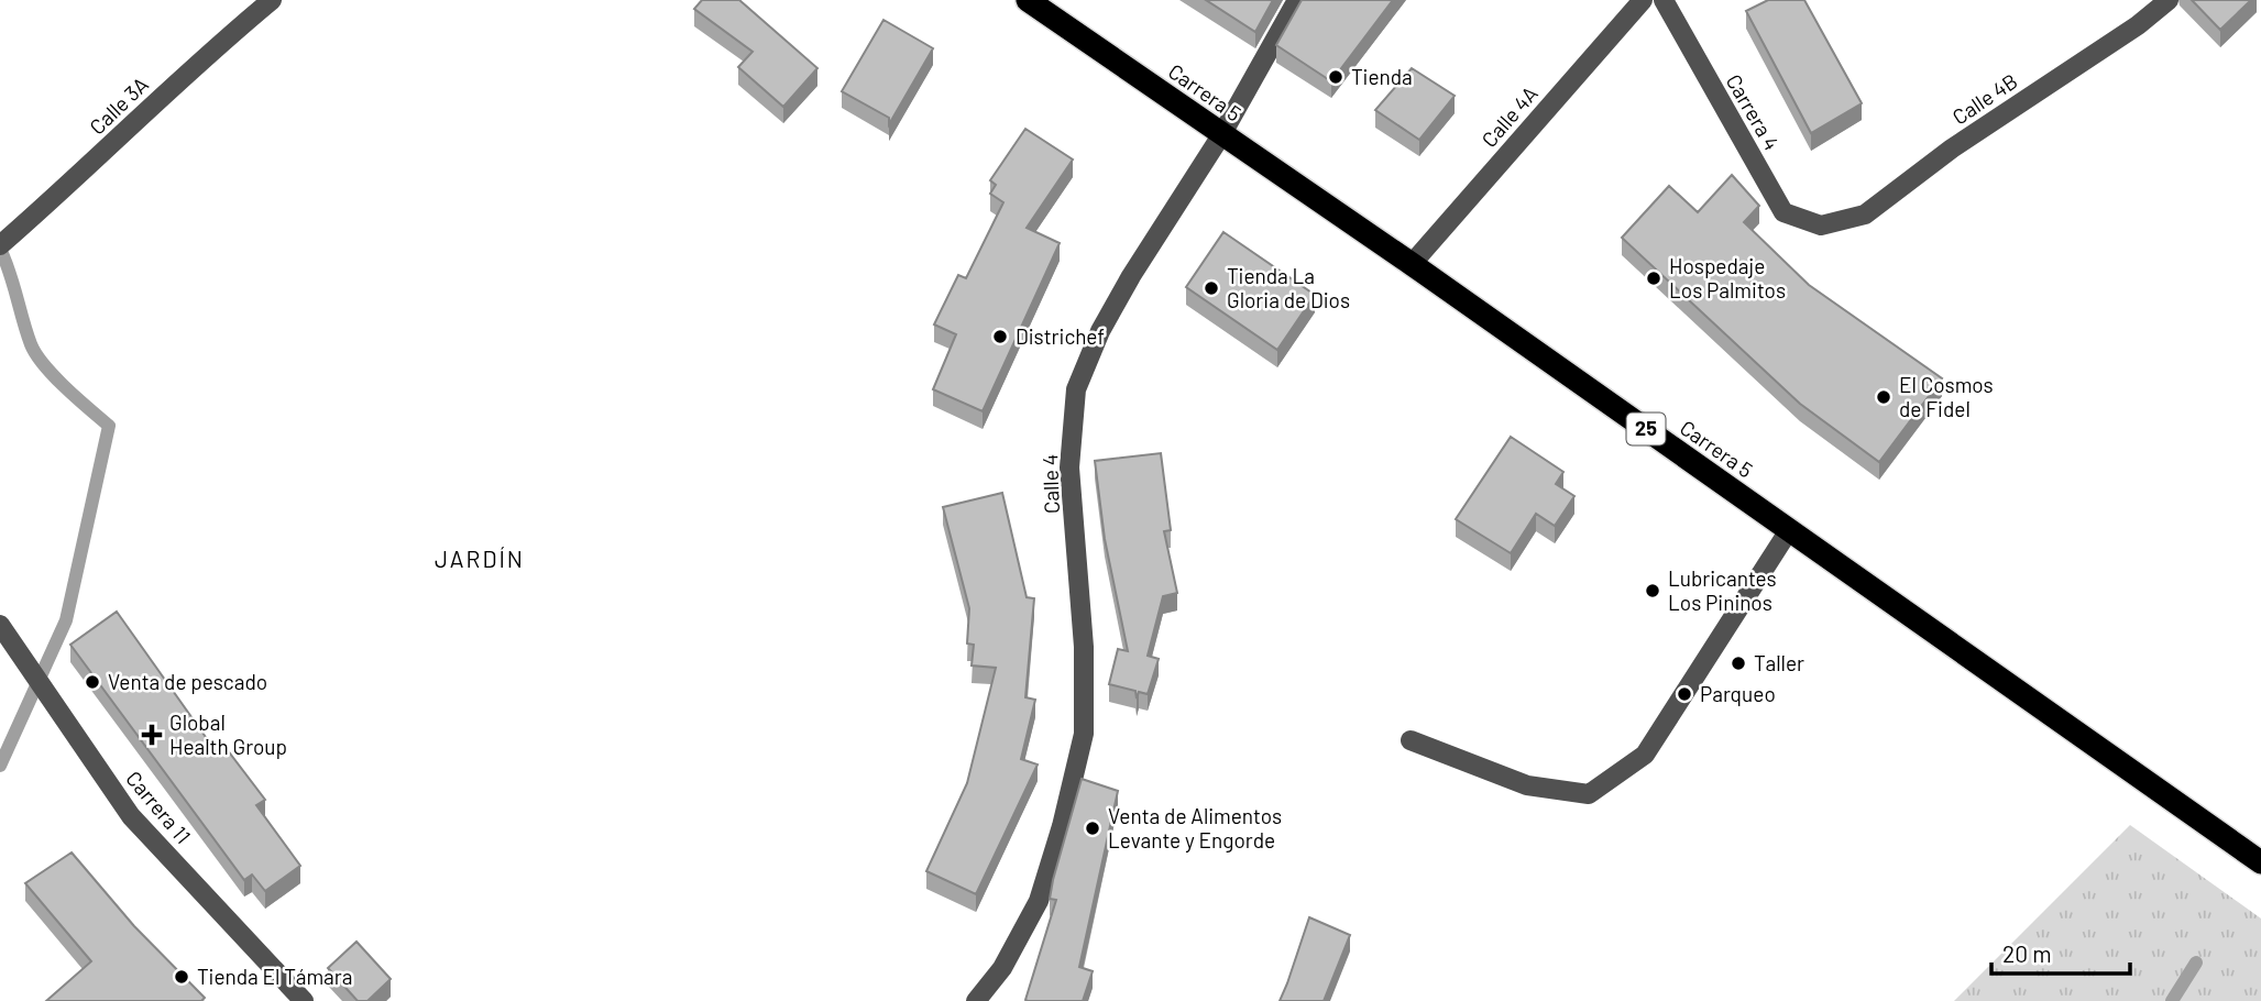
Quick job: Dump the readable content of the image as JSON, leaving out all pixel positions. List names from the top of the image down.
{
  "streets": {
    "highway": ["Carrera 5", "25"],
    "street": [
      "Calle 4B",
      "Calle 3A",
      "Carrera 4",
      "Calle 4A",
      "Calle 4",
      "Carrera 11"
    ]
  },
  "crossings": [
    ["Carrera 5", "Calle 4A"],
    ["Carrera 5", "Calle 4"],
    ["Calle 4B", "Carrera 4"]
  ],
  "districts": ["JARDÍN"],
  "places": {
    "other": [
      "Tienda",
      "Hospedaje Los Palmitos",
      "Tienda La Gloria de Dios",
      "Districhef",
      "El Cosmos de Fidel",
      "Lubricantes Los Pininos",
      "Taller",
      "Venta de pescado",
      "Parqueo",
      "Venta de Alimentos Levante y Engorde",
      "Tienda El Támara"
    ],
    "health": ["Global Health Group"]
  },
  "scale_bar": "20 m"
}
